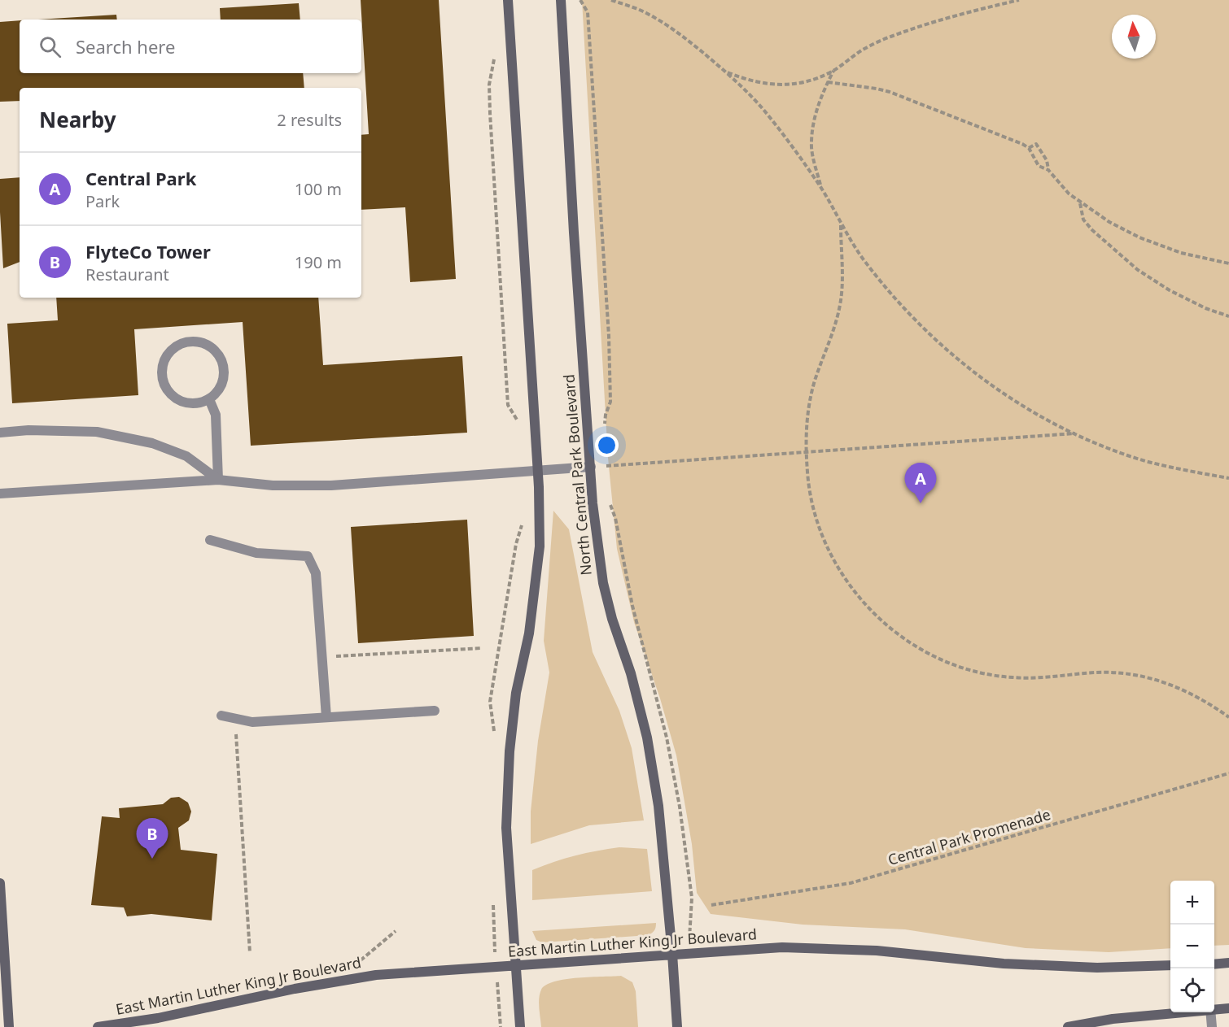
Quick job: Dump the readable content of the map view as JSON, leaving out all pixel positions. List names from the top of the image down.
{
  "streets": {
    "main road": ["North Central Park Boulevard", "East Martin Luther King Jr Boulevard"],
    "path": ["Central Park Promenade"]
  },
  "crossings": [
    ["North Central Park Boulevard", "East Martin Luther King Jr Boulevard"]
  ],
  "north": "top",
  "page": {
    "search": "Search here",
    "heading": ["Nearby", "2 results"],
    "list": [
      {
        "mark": "A",
        "name": "Central Park",
        "note": "Park",
        "value": "100 m"
      },
      {
        "mark": "B",
        "name": "FlyteCo Tower",
        "note": "Restaurant",
        "value": "190 m"
      }
    ],
    "pins": ["A", "B"],
    "map_buttons": ["+", "−"]
  }
}
